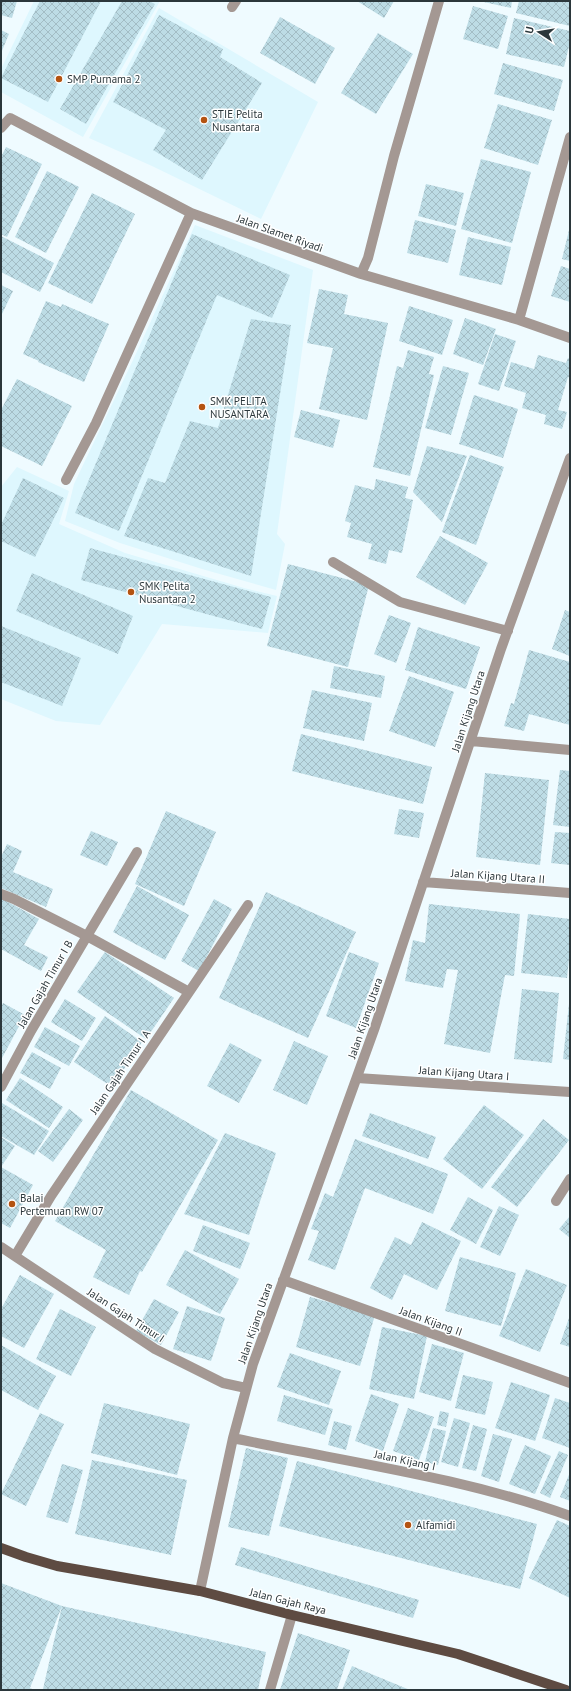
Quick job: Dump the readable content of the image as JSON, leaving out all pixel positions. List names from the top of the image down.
{
  "streets": {
    "main road": ["Jalan Gajah Raya"],
    "street": [
      "Jalan Slamet Riyadi",
      "Jalan Kijang Utara",
      "Jalan Kijang Utara II",
      "Jalan Gajah Timur I B",
      "Jalan Gajah Timur I A",
      "Jalan Kijang Utara I",
      "Jalan Gajah Timur I",
      "Jalan Kijang II",
      "Jalan Kijang I"
    ]
  },
  "crossings": [
    ["Jalan Kijang Utara", "Jalan Kijang Utara II"],
    ["Jalan Kijang Utara", "Jalan Kijang Utara I"],
    ["Jalan Kijang Utara", "Jalan Gajah Timur I"],
    ["Jalan Kijang Utara", "Jalan Kijang II"],
    ["Jalan Kijang Utara", "Jalan Kijang I"],
    ["Jalan Kijang Utara", "Jalan Gajah Raya"],
    ["Jalan Gajah Timur I A", "Jalan Gajah Timur I"]
  ],
  "places": [
    "SMP Purnama 2",
    "STIE Pelita Nusantara",
    "SMK PELITA NUSANTARA",
    "SMK Pelita Nusantara 2",
    "Balai Pertemuan RW 07",
    "Alfamidi"
  ],
  "north": "left"
}
